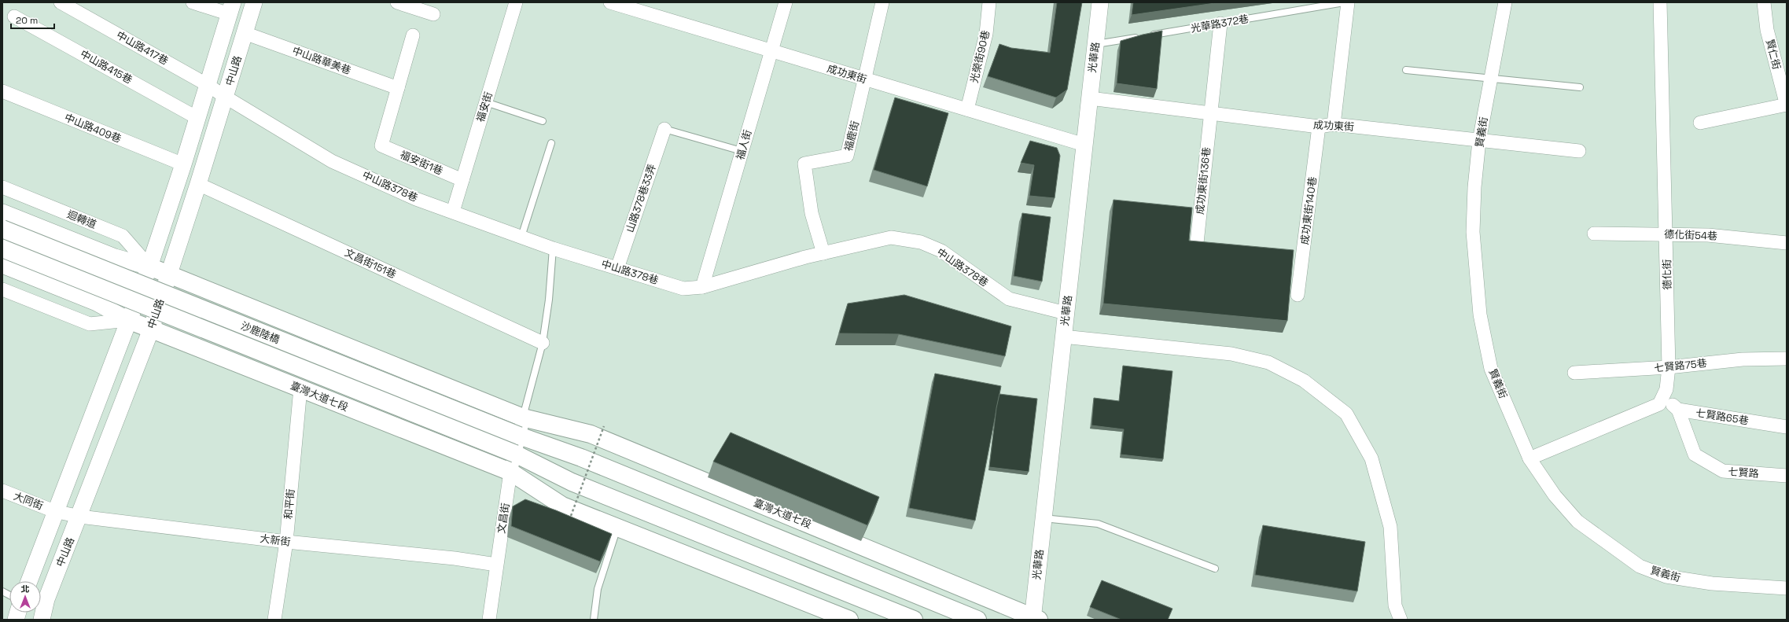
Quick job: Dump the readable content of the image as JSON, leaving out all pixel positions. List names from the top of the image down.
{
  "streets": {
    "main road": ["沙鹿陸橋", "臺灣大道七段"],
    "street": [
      "中山路417巷",
      "賢仁街",
      "光榮街90巷",
      "光華路",
      "中山路華美巷",
      "中山路415巷",
      "中山路",
      "成功東街",
      "福安街",
      "中山路409巷",
      "賢義街",
      "福鹿街",
      "福人街",
      "福安街1巷",
      "成功東街136巷",
      "中山路378巷",
      "山路378巷33弄",
      "成功東街140巷",
      "迴轉道",
      "德化街54巷",
      "文昌街151巷",
      "德化街",
      "七賢路75巷",
      "七賢路65巷",
      "七賢路",
      "大同街",
      "和平街",
      "文昌街",
      "大新街"
    ],
    "lane": ["光華路372巷"]
  },
  "crossings": [
    ["光華路372巷", "光華路"],
    ["光華路372巷", "成功東街136巷"],
    ["中山路417巷", "中山路"],
    ["中山路417巷", "中山路378巷"],
    ["光榮街90巷", "成功東街"],
    ["光華路", "成功東街"],
    ["光華路", "中山路378巷"],
    ["光華路", "臺灣大道七段"],
    ["中山路華美巷", "中山路"],
    ["中山路華美巷", "福安街1巷"],
    ["中山路415巷", "中山路"],
    ["中山路", "中山路409巷"],
    ["中山路", "中山路378巷"],
    ["中山路", "迴轉道"],
    ["中山路", "文昌街151巷"],
    ["中山路", "臺灣大道七段"],
    ["中山路", "大同街"],
    ["中山路", "大新街"],
    ["成功東街", "賢義街"],
    ["成功東街", "福鹿街"],
    ["成功東街", "福人街"],
    ["成功東街", "成功東街136巷"],
    ["成功東街", "成功東街140巷"],
    ["福安街", "福安街1巷"],
    ["福安街", "中山路378巷"],
    ["賢義街", "德化街"],
    ["福鹿街", "中山路378巷"],
    ["福人街", "中山路378巷"],
    ["中山路378巷", "山路378巷33弄"],
    ["迴轉道", "臺灣大道七段"],
    ["德化街54巷", "德化街"],
    ["德化街", "七賢路75巷"],
    ["德化街", "七賢路65巷"],
    ["沙鹿陸橋", "臺灣大道七段"],
    ["沙鹿陸橋", "文昌街"],
    ["臺灣大道七段", "和平街"],
    ["臺灣大道七段", "文昌街"],
    ["七賢路65巷", "七賢路"],
    ["大同街", "大新街"],
    ["和平街", "大新街"],
    ["文昌街", "大新街"]
  ],
  "scale_bar": "20 m",
  "north": "top"
}
